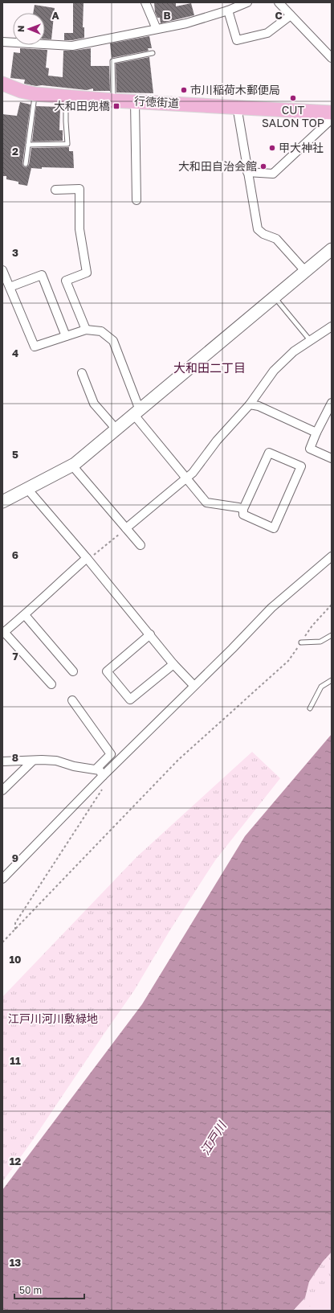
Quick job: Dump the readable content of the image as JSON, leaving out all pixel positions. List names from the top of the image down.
{
  "streets": {
    "main road": ["行徳街道"]
  },
  "districts": ["大和田二丁目"],
  "water": ["江戸川"],
  "parks": ["江戸川河川敷緑地"],
  "places": {
    "other": [
      "市川稲荷木郵便局",
      "CUT SALON TOP",
      "甲大神社",
      "大和田自治会館"
    ],
    "transit": ["大和田兜橋"]
  },
  "scale_bar": "50 m",
  "north": "left",
  "grid": {
    "columns": ["A", "B", "C"],
    "rows": [
      "2",
      "3",
      "4",
      "5",
      "6",
      "7",
      "8",
      "9",
      "10",
      "11",
      "12",
      "13"
    ]
  }
}
